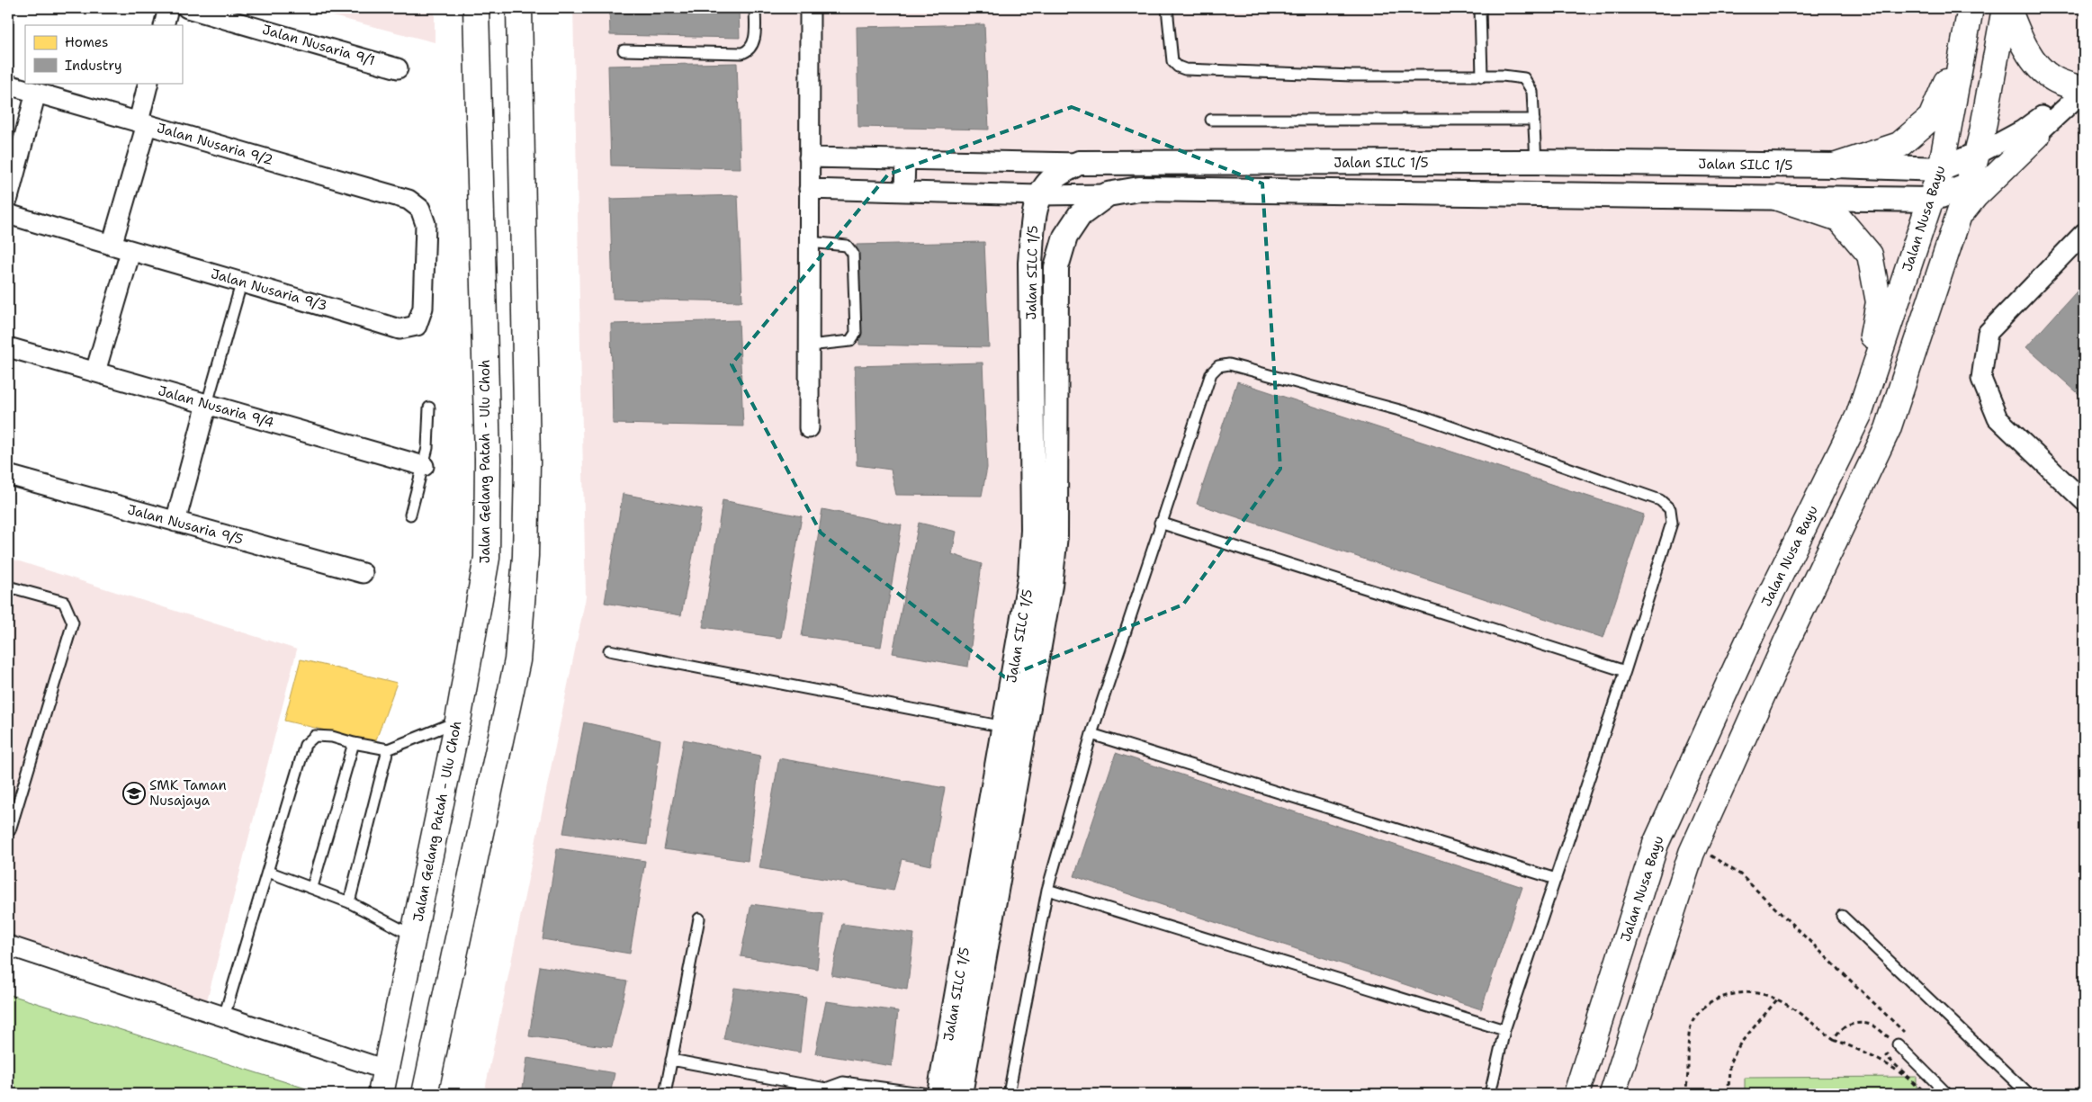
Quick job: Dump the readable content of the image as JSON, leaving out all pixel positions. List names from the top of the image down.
{
  "streets": {
    "main road": ["Jalan Nusa Bayu", "Jalan Gelang Patah - Ulu Choh"],
    "street": [
      "Jalan Nusaria 9/1",
      "Jalan Nusaria 9/2",
      "Jalan SILC 1/5",
      "Jalan Nusaria 9/3",
      "Jalan Nusaria 9/4",
      "Jalan Nusaria 9/5"
    ]
  },
  "crossings": [
    ["Jalan Nusaria 9/2", "Jalan Nusaria 9/3"],
    ["Jalan SILC 1/5", "Jalan Nusa Bayu"]
  ],
  "places": {
    "school or university": ["SMK Taman Nusajaya"]
  },
  "legend": ["Homes", "Industry"]
}
